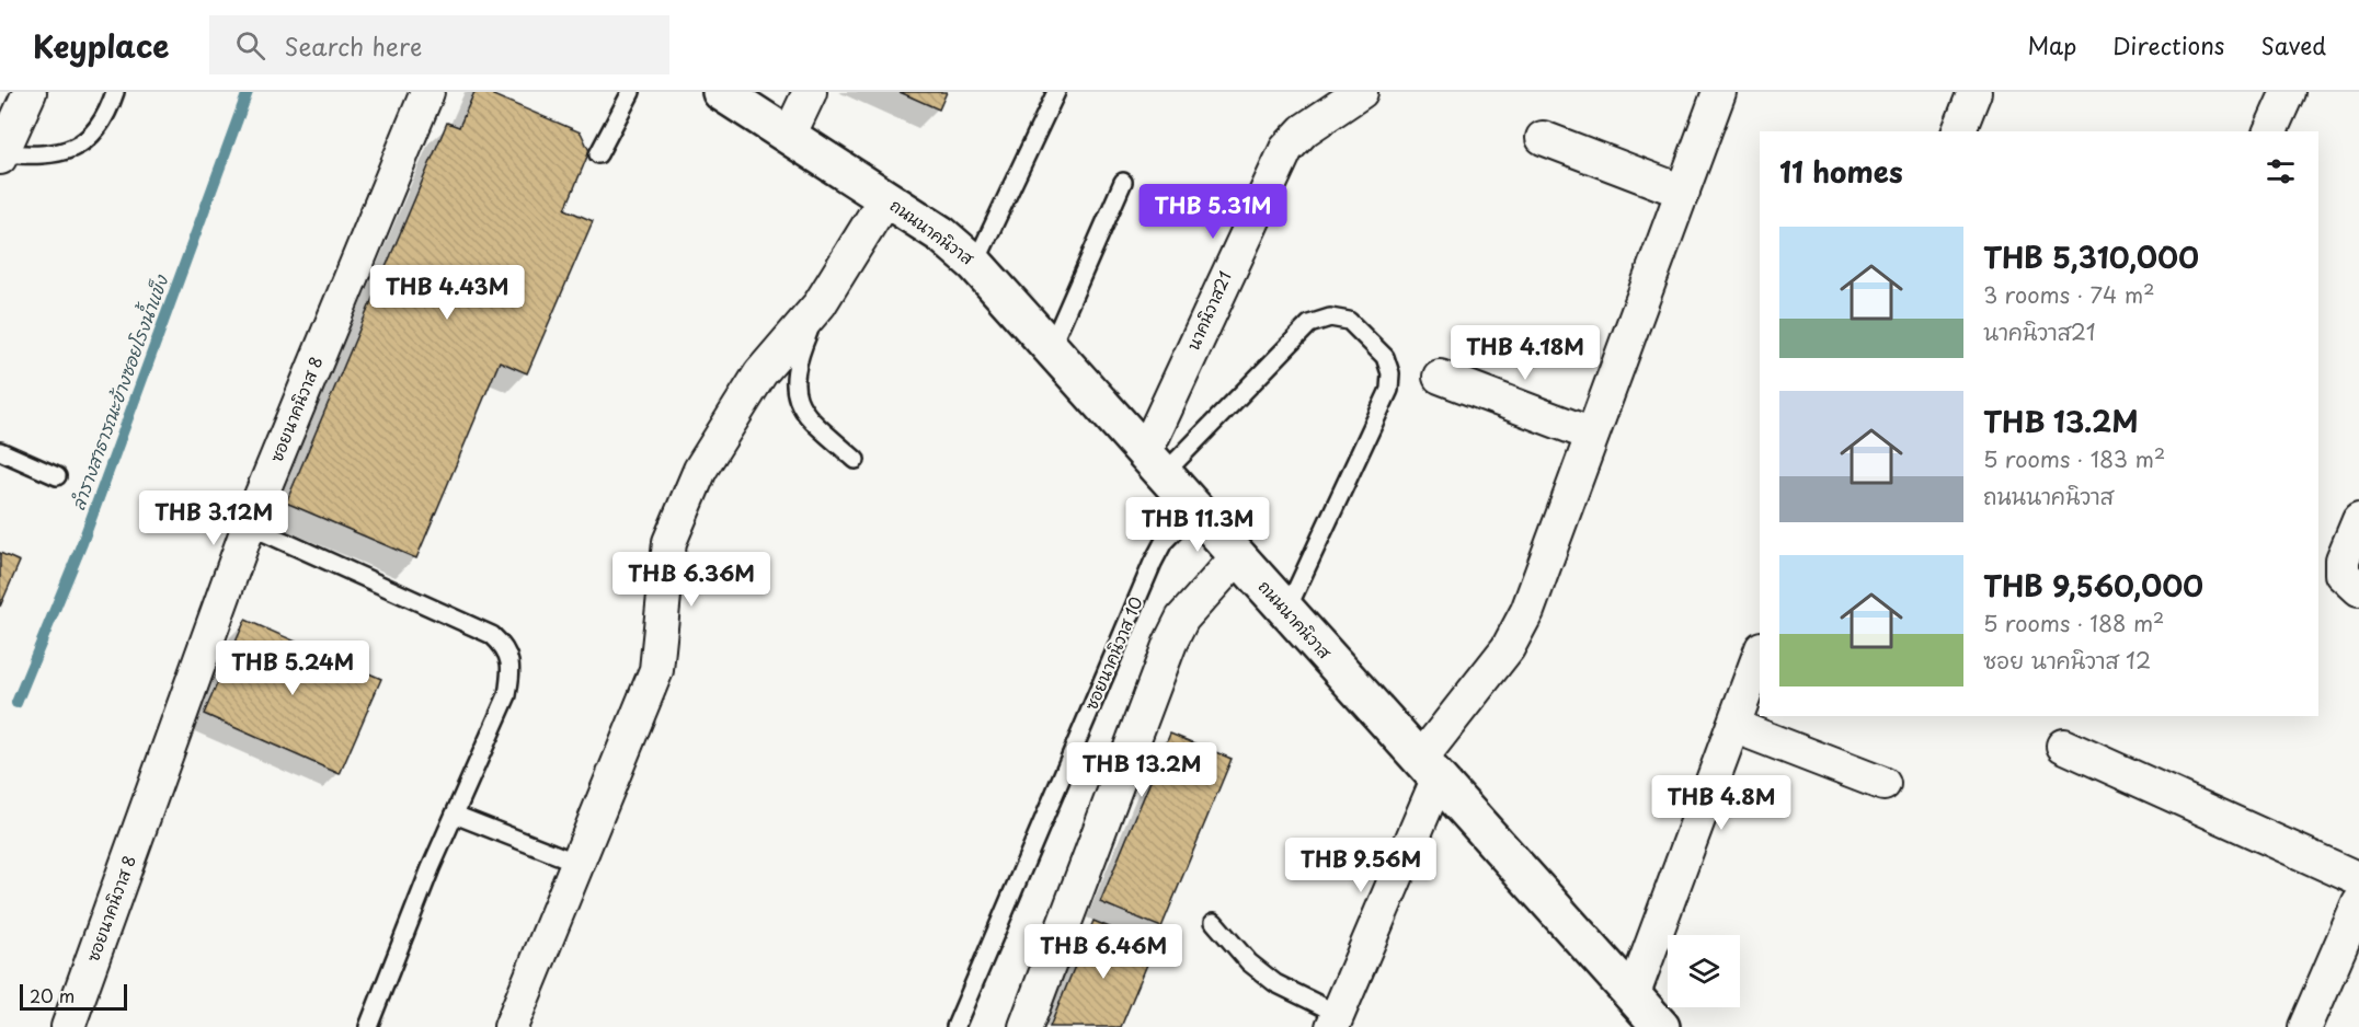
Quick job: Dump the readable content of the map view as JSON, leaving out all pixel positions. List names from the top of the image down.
{
  "streets": {
    "main road": ["ถนนนาคนิวาส"],
    "street": ["นาคนิวาส21", "ซอยนาคนิวาส 8"],
    "lane": ["ซอยนาคนิวาส 10"]
  },
  "crossings": [
    ["ถนนนาคนิวาส", "นาคนิวาส21"],
    ["ถนนนาคนิวาส", "ซอยนาคนิวาส 10"]
  ],
  "water": ["ลำรางสาธารณะข้างซอยโรงน้ำแข็ง"],
  "scale_bar": "20 m",
  "page": {
    "header": "Keyplace",
    "search": "Search here",
    "nav": ["Map", "Directions", "Saved"],
    "heading": "11 homes",
    "price": [
      "THB 5.31M",
      "THB 4.43M",
      "THB 4.18M",
      "THB 3.12M",
      "THB 11.3M",
      "THB 6.36M",
      "THB 5.24M",
      "THB 13.2M",
      "THB 4.8M",
      "THB 9.56M",
      "THB 6.46M"
    ],
    "list": [
      {
        "name": "THB 5,310,000",
        "note": "3 rooms · 74 m² · นาคนิวาส21"
      },
      {
        "name": "THB 13.2M",
        "note": "5 rooms · 183 m² · ถนนนาคนิวาส"
      },
      {
        "name": "THB 9,560,000",
        "note": "5 rooms · 188 m² · ซอย นาคนิวาส 12"
      }
    ],
    "scale": "20 m"
  }
}
